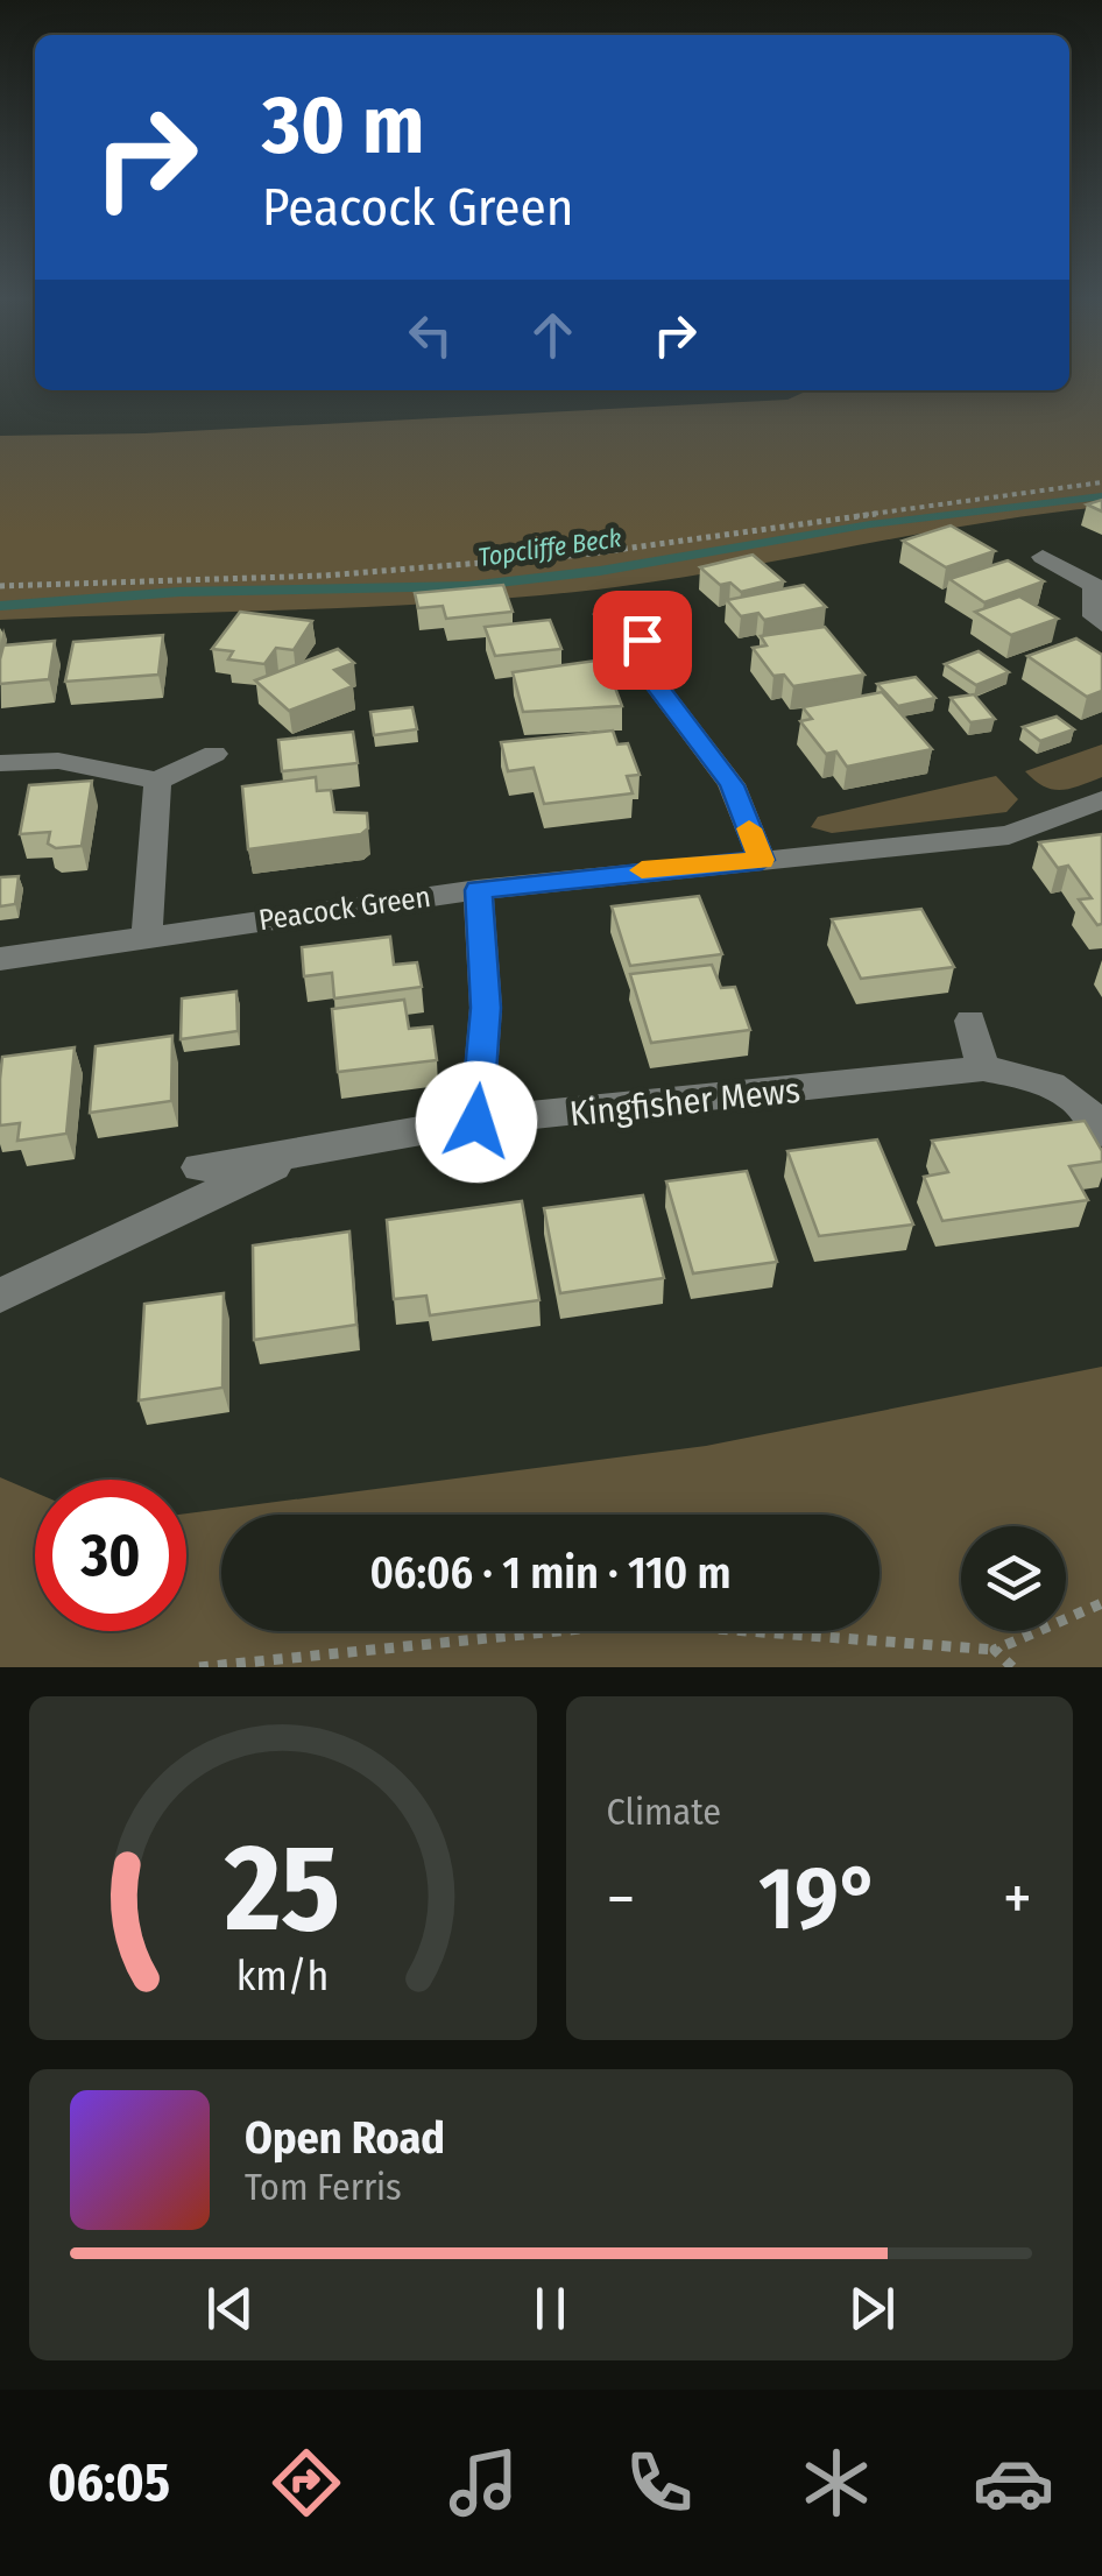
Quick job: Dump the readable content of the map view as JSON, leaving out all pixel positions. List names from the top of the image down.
{
  "streets": {
    "street": ["Peacock Green", "Kingfisher Mews"]
  },
  "water": ["Topcliffe Beck"],
  "page": {
    "turn": ["30 m", "Peacock Green"],
    "limit": "30",
    "trip": "06:06 · 1 min · 110 m",
    "tile": "Climate",
    "heat": ["−", "19°", "+"],
    "song": ["Open Road", "Tom Ferris"],
    "tabs": "06:05",
    "gauge": ["25", "km/h"]
  }
}
